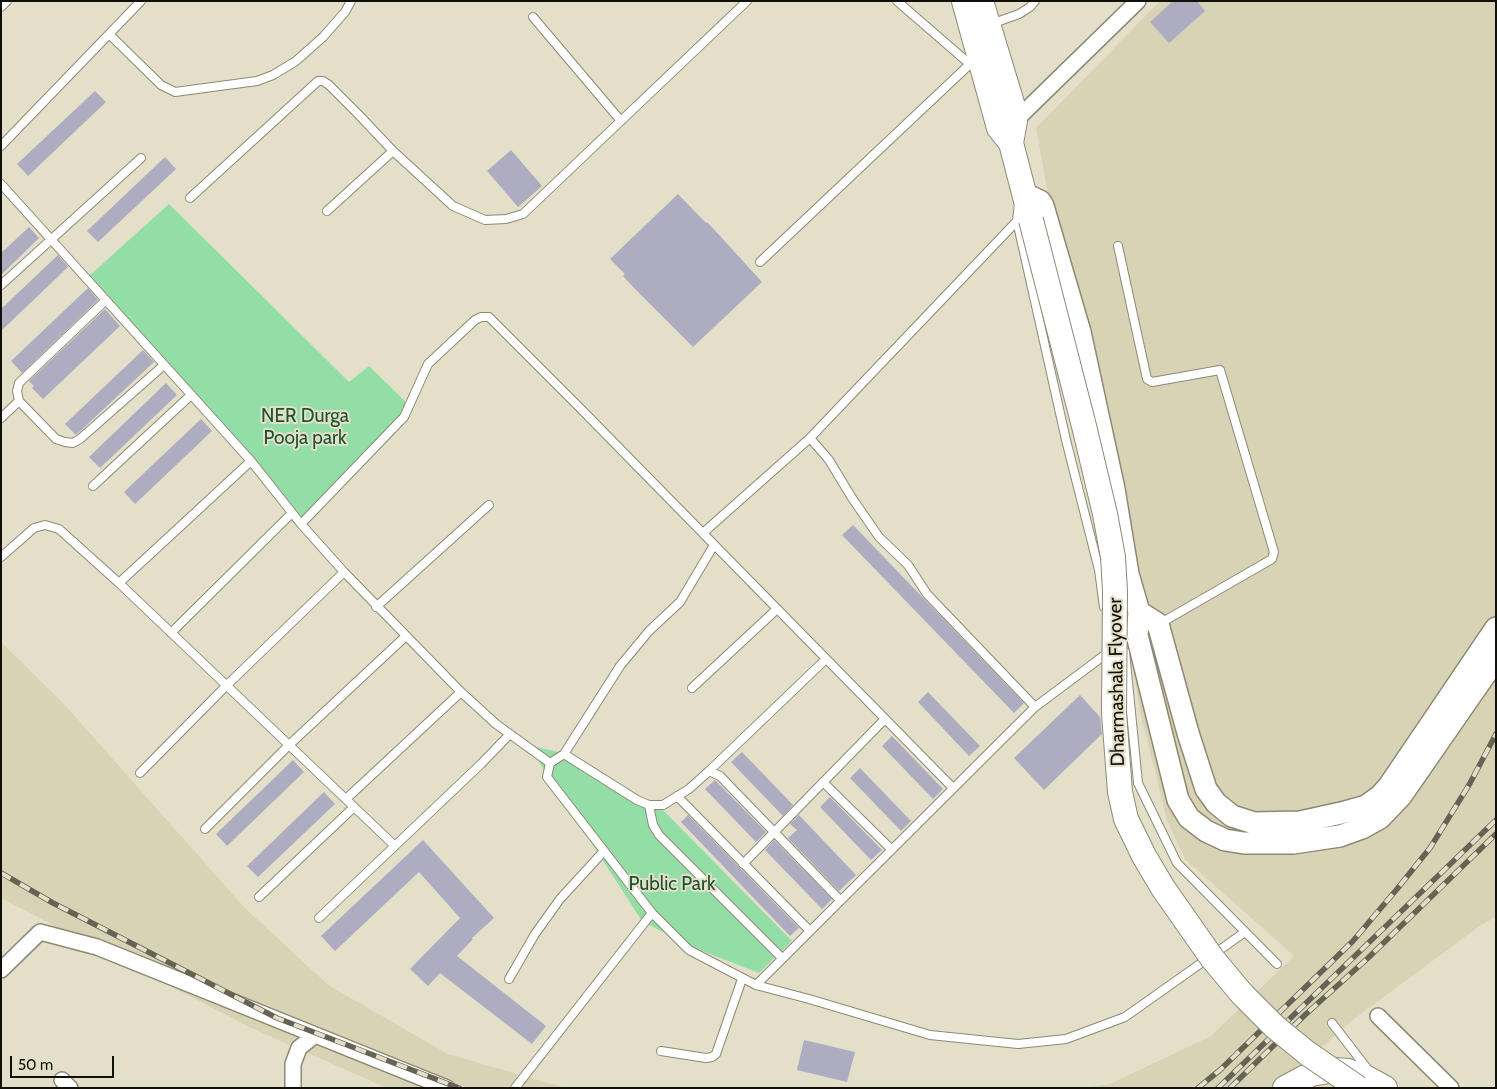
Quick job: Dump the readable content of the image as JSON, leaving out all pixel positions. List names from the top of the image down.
{
  "streets": {
    "main road": ["Dharmashala Flyover"]
  },
  "parks": ["NER Durga Pooja park", "Public Park"],
  "scale_bar": "50 m"
}
